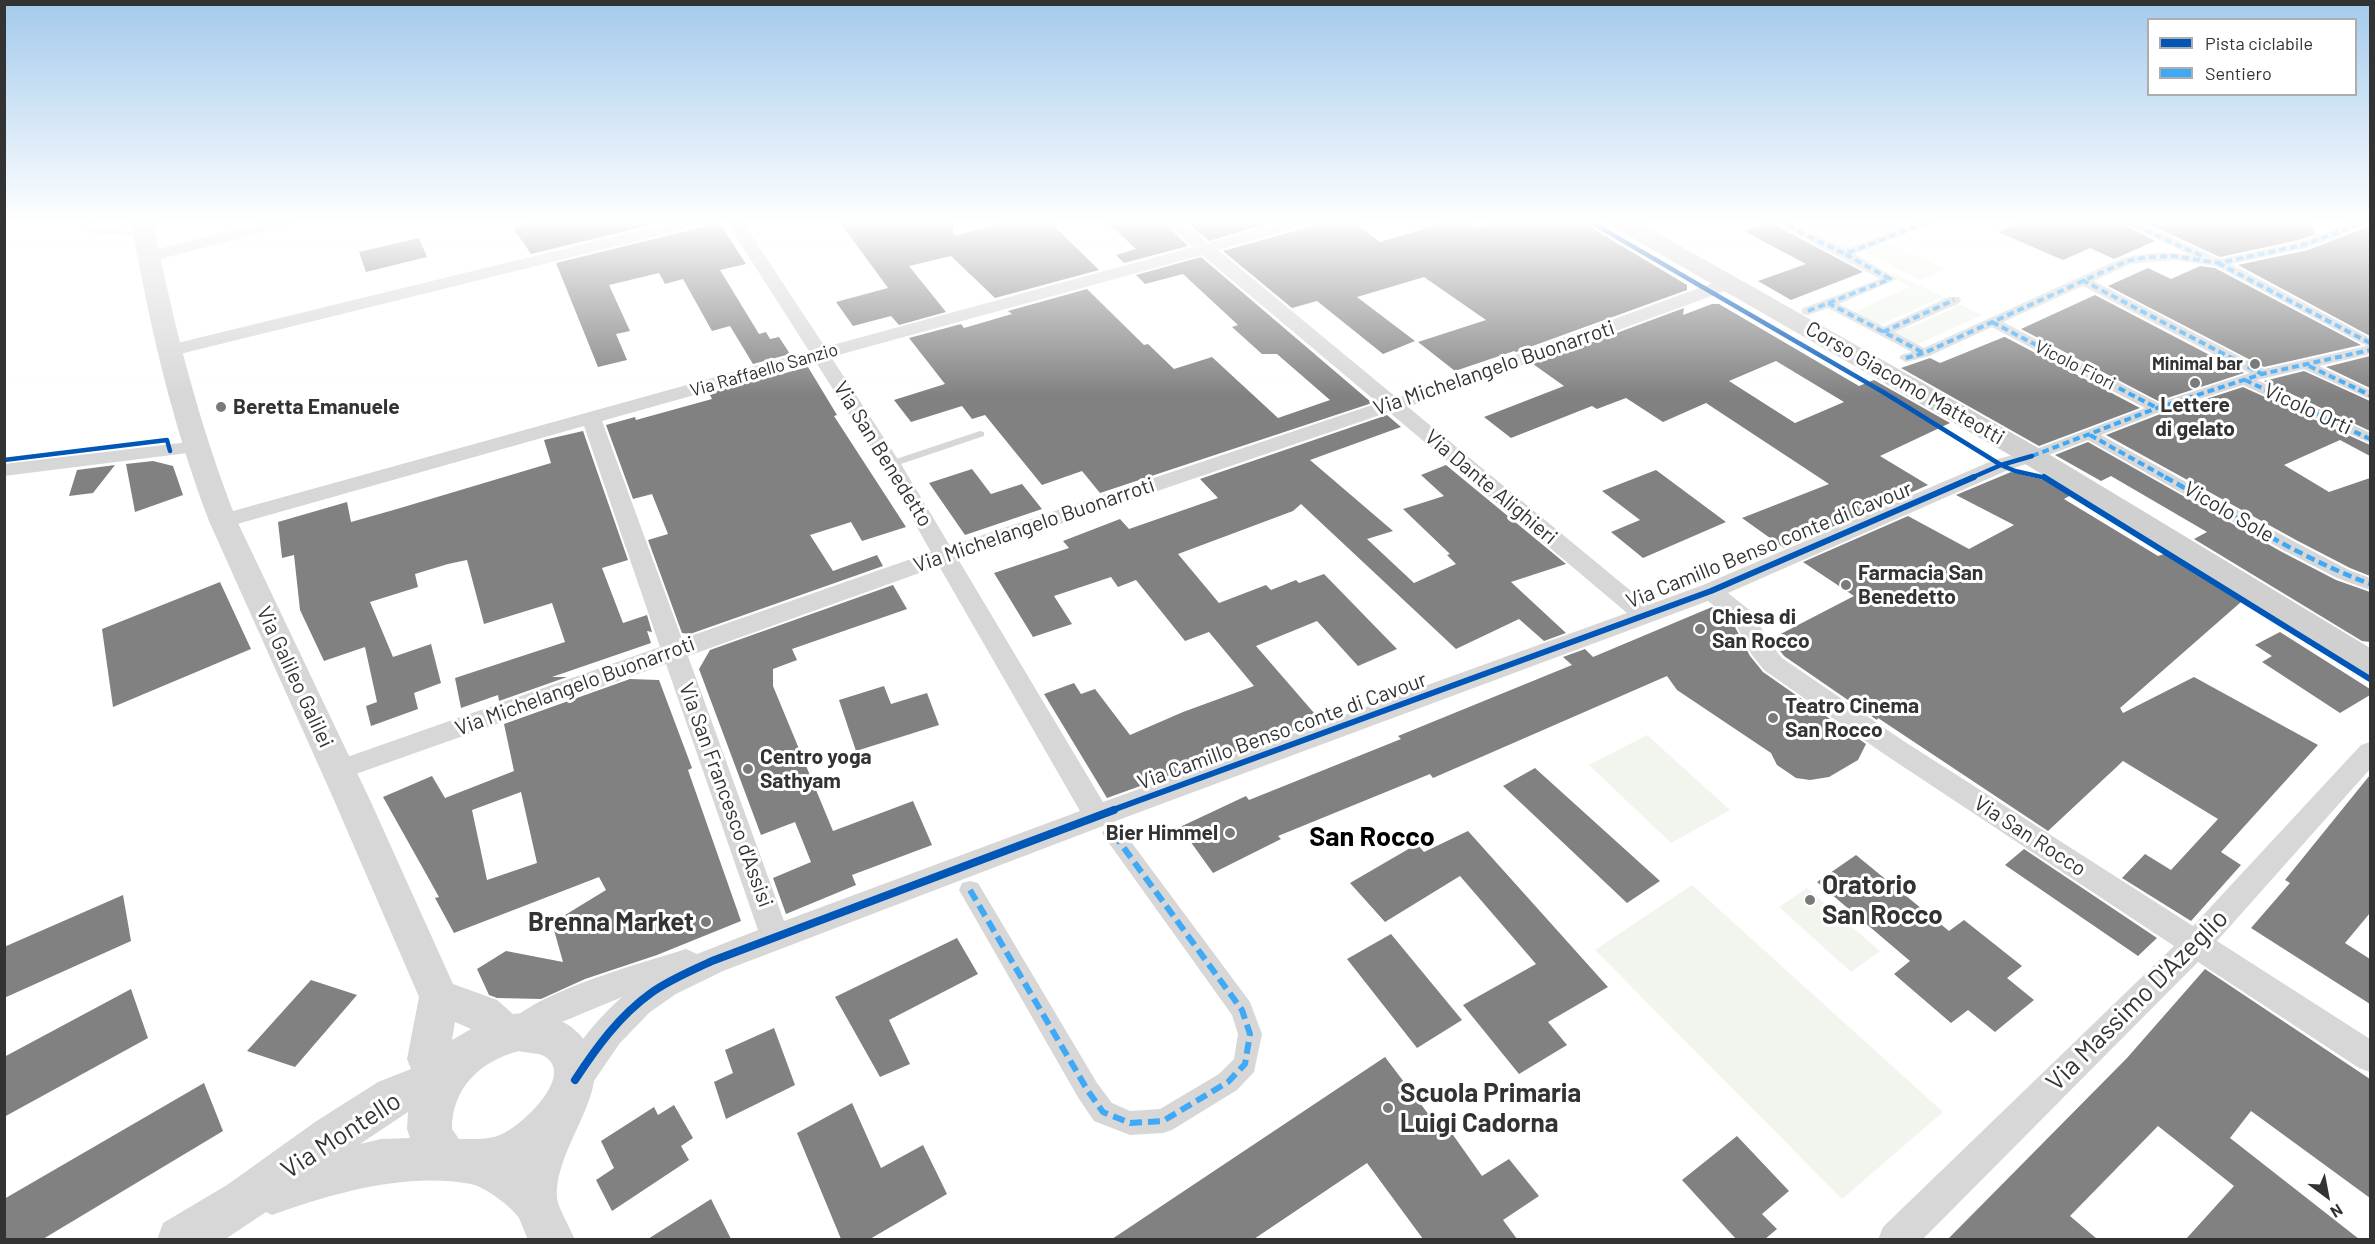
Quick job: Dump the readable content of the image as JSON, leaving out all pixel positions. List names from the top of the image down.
{
  "streets": {
    "main road": ["Corso Giacomo Matteotti"],
    "street": [
      "Vicolo Fiori",
      "Via Michelangelo Buonarroti",
      "Via Raffaello Sanzio",
      "Vicolo Orti",
      "Via San Benedetto",
      "Via Dante Alighieri",
      "Vicolo Sole",
      "Via Camillo Benso conte di Cavour",
      "Via Galileo Galilei",
      "Via San Francesco d'Assisi",
      "Via San Rocco",
      "Via Massimo D'Azeglio",
      "Via Montello"
    ]
  },
  "crossings": [
    ["Vicolo Fiori", "Via Camillo Benso conte di Cavour"],
    ["Via Michelangelo Buonarroti", "Corso Giacomo Matteotti"],
    ["Via Michelangelo Buonarroti", "Via San Benedetto"],
    ["Via Michelangelo Buonarroti", "Via Dante Alighieri"],
    ["Via Michelangelo Buonarroti", "Via Galileo Galilei"],
    ["Via Michelangelo Buonarroti", "Via San Francesco d'Assisi"],
    ["Via Raffaello Sanzio", "Via San Benedetto"],
    ["Via Raffaello Sanzio", "Via Galileo Galilei"],
    ["Via Raffaello Sanzio", "Via San Francesco d'Assisi"],
    ["Corso Giacomo Matteotti", "Via Camillo Benso conte di Cavour"],
    ["Vicolo Orti", "Via Camillo Benso conte di Cavour"],
    ["Via San Benedetto", "Via Camillo Benso conte di Cavour"],
    ["Via Dante Alighieri", "Via Camillo Benso conte di Cavour"],
    ["Vicolo Sole", "Via Camillo Benso conte di Cavour"],
    ["Via Camillo Benso conte di Cavour", "Via San Francesco d'Assisi"],
    ["Via Camillo Benso conte di Cavour", "Via San Rocco"],
    ["Via Camillo Benso conte di Cavour", "Via Montello"],
    ["Via San Rocco", "Via Massimo D'Azeglio"]
  ],
  "districts": ["San Rocco"],
  "places": [
    "Minimal bar",
    "Lettere di gelato",
    "Beretta Emanuele",
    "Farmacia San Benedetto",
    "Chiesa di San Rocco",
    "Teatro Cinema San Rocco",
    "Centro yoga Sathyam",
    "Bier Himmel",
    "Oratorio San Rocco",
    "Brenna Market",
    "Scuola Primaria Luigi Cadorna"
  ],
  "legend": ["Pista ciclabile", "Sentiero"],
  "north": "bottom right"
}
